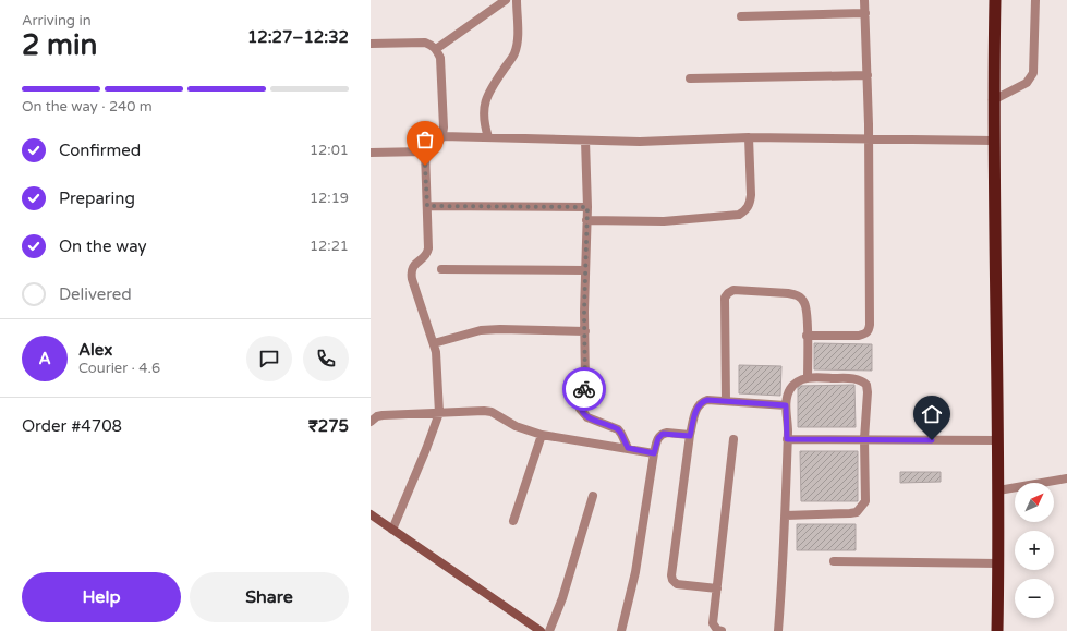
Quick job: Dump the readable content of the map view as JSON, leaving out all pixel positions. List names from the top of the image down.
{
  "north": "top right",
  "page": {
    "heading": ["2 min", "Arriving in", "12:27–12:32"],
    "panel": [
      "Alex",
      "Courier · 4.6",
      "Order #4708",
      "₹275"
    ],
    "bar": "On the way · 240 m",
    "list": [
      ["Confirmed", "12:01"],
      ["Preparing", "12:19"],
      ["On the way", "12:21"],
      "Delivered"
    ],
    "round": "A",
    "map_buttons": ["+", "−"],
    "buttons": ["Help", "Share"]
  }
}
